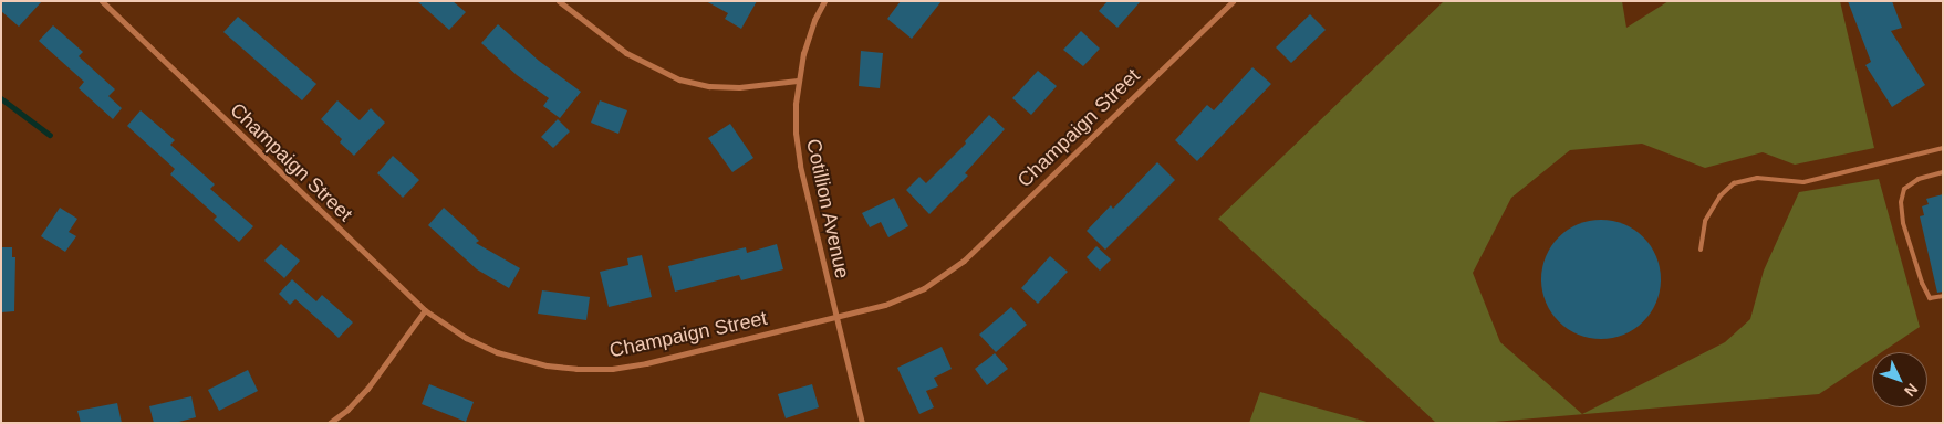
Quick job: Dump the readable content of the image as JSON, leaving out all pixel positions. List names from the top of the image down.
{
  "streets": {
    "street": ["Champaign Street", "Cotillion Avenue"]
  },
  "crossings": [
    ["Champaign Street", "Cotillion Avenue"]
  ],
  "north": "bottom right"
}
